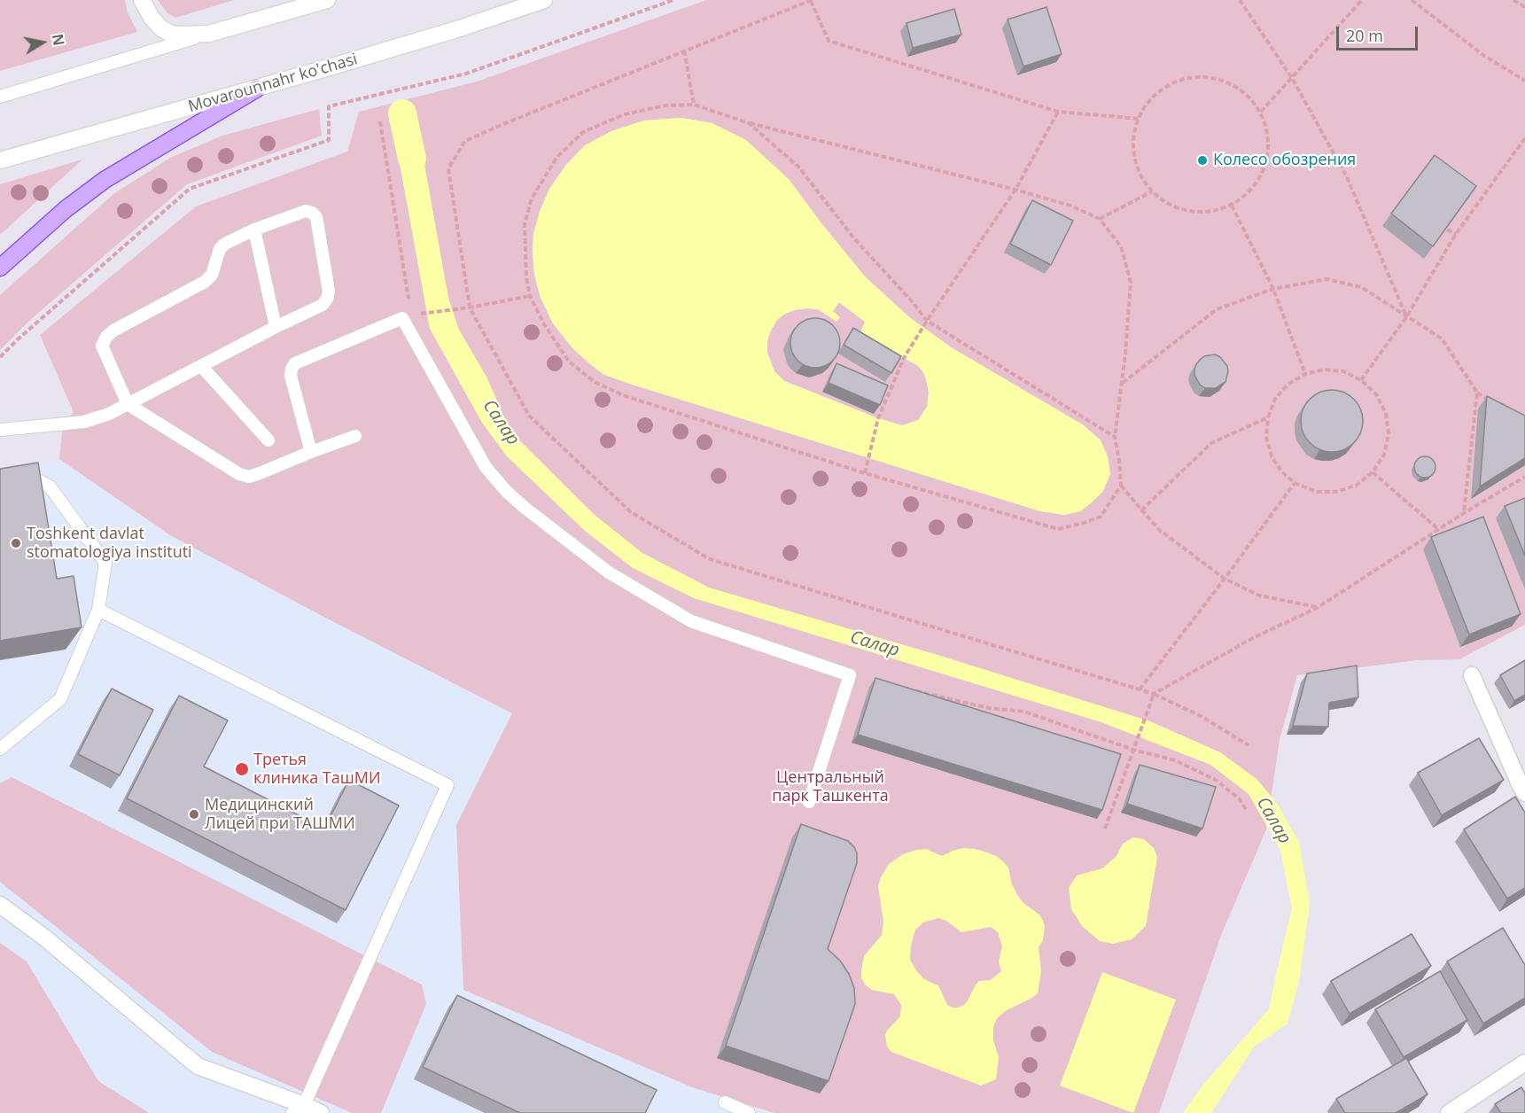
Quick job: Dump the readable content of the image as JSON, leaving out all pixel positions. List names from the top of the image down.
{
  "streets": {
    "street": ["Movarounnahr ko'chasi"]
  },
  "water": ["Салар"],
  "parks": ["Центральный парк Ташкента"],
  "places": [
    "Колесо обозрения",
    "Toshkent davlat stomatologiya instituti",
    "Третья клиника ТашМИ",
    "Медицинский Лицей при ТАШМИ"
  ],
  "scale_bar": "20 m",
  "north": "right"
}
